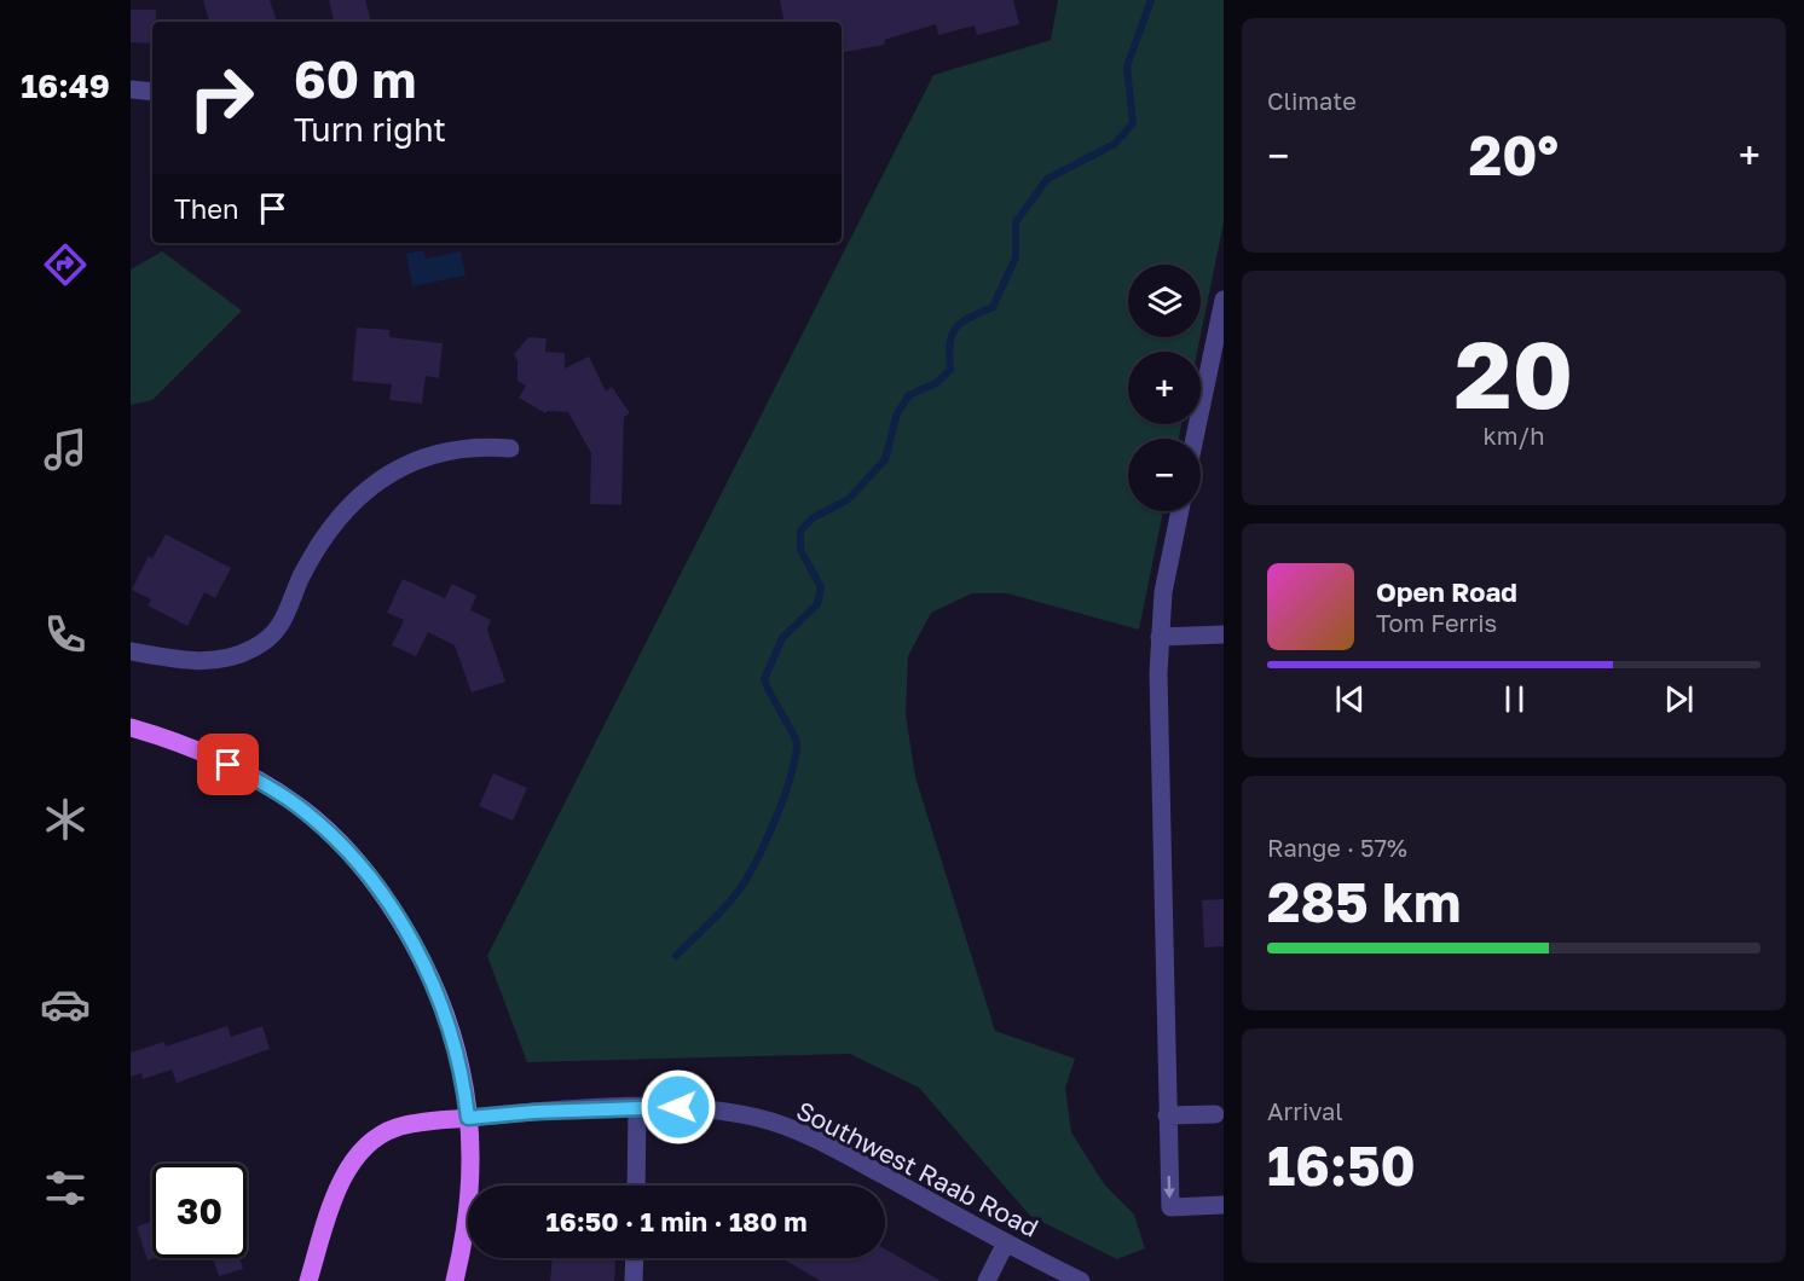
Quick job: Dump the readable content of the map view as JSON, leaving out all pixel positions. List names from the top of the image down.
{
  "streets": {
    "street": ["Southwest Raab Road"]
  },
  "page": {
    "tabs": "16:49",
    "tile": [
      "Climate",
      ["20", "km/h"],
      ["Range · 57%", "285 km"],
      ["Arrival", "16:50"]
    ],
    "turn": ["60 m", "Turn right"],
    "heat": ["−", "20°", "+"],
    "then": "Then",
    "map_buttons": ["+", "−"],
    "song": ["Open Road", "Tom Ferris"],
    "limit": "30",
    "trip": "16:50 · 1 min · 180 m"
  }
}
